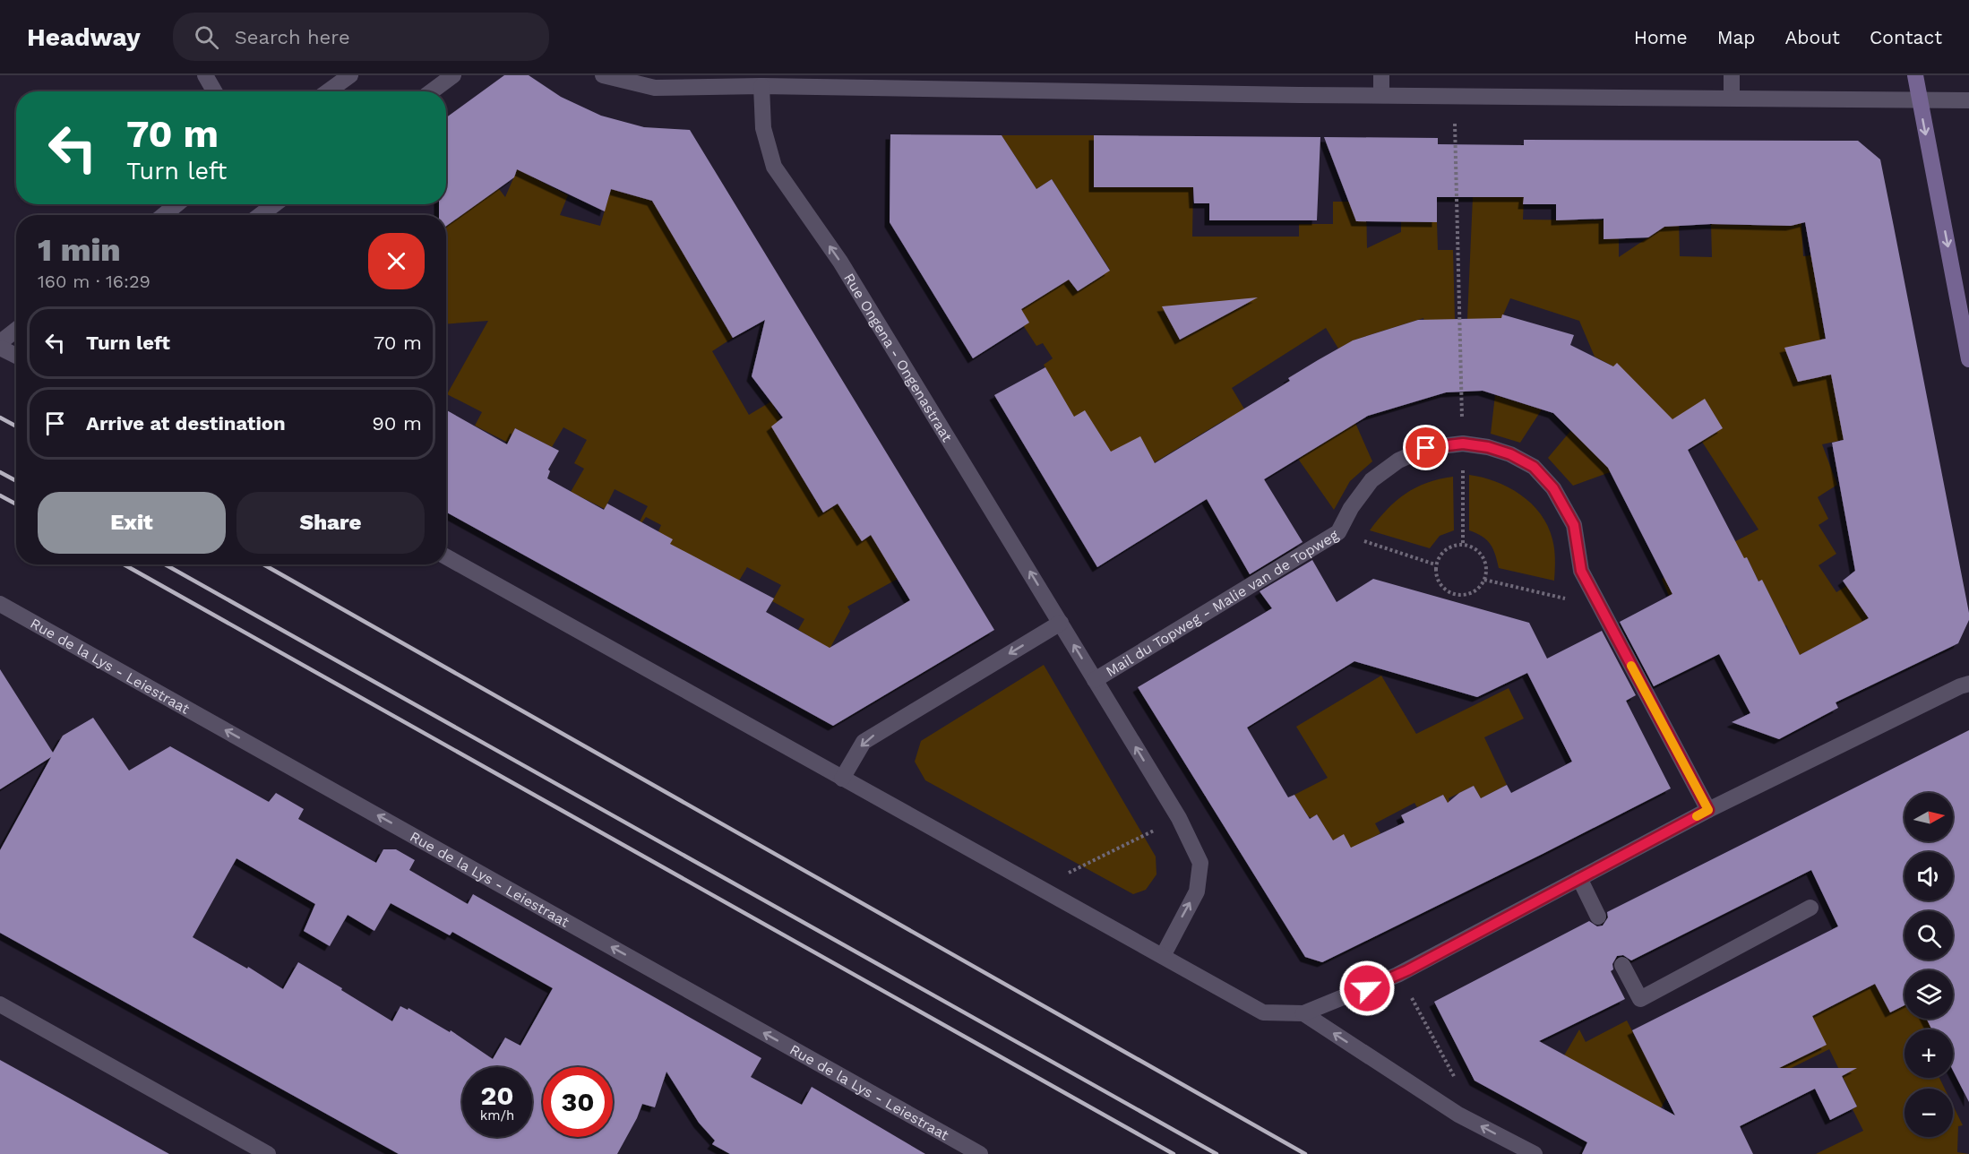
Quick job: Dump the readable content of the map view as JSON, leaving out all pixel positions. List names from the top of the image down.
{
  "streets": {
    "street": ["Rue Ongena - Ongenastraat", "Mail du Topweg - Malie van de Topweg", "Rue de la Lys - Leiestraat"]
  },
  "crossings": [
    ["Rue Ongena - Ongenastraat", "Mail du Topweg - Malie van de Topweg"]
  ],
  "one_way": ["Rue Ongena - Ongenastraat", "Rue de la Lys - Leiestraat"],
  "north": "right",
  "page": {
    "header": "Headway",
    "search": "Search here",
    "nav": [
      "Home",
      "Map",
      "About",
      "Contact"
    ],
    "turn": ["70 m", "Turn left"],
    "heading": ["1 min", "160 m · 16:29"],
    "list": [
      {
        "name": "Turn left",
        "value": "70 m"
      },
      {
        "name": "Arrive at destination",
        "value": "90 m"
      }
    ],
    "buttons": ["Exit", "Share"],
    "map_buttons": ["+", "−"],
    "speed": "20 km/h",
    "limit": "30"
  }
}
